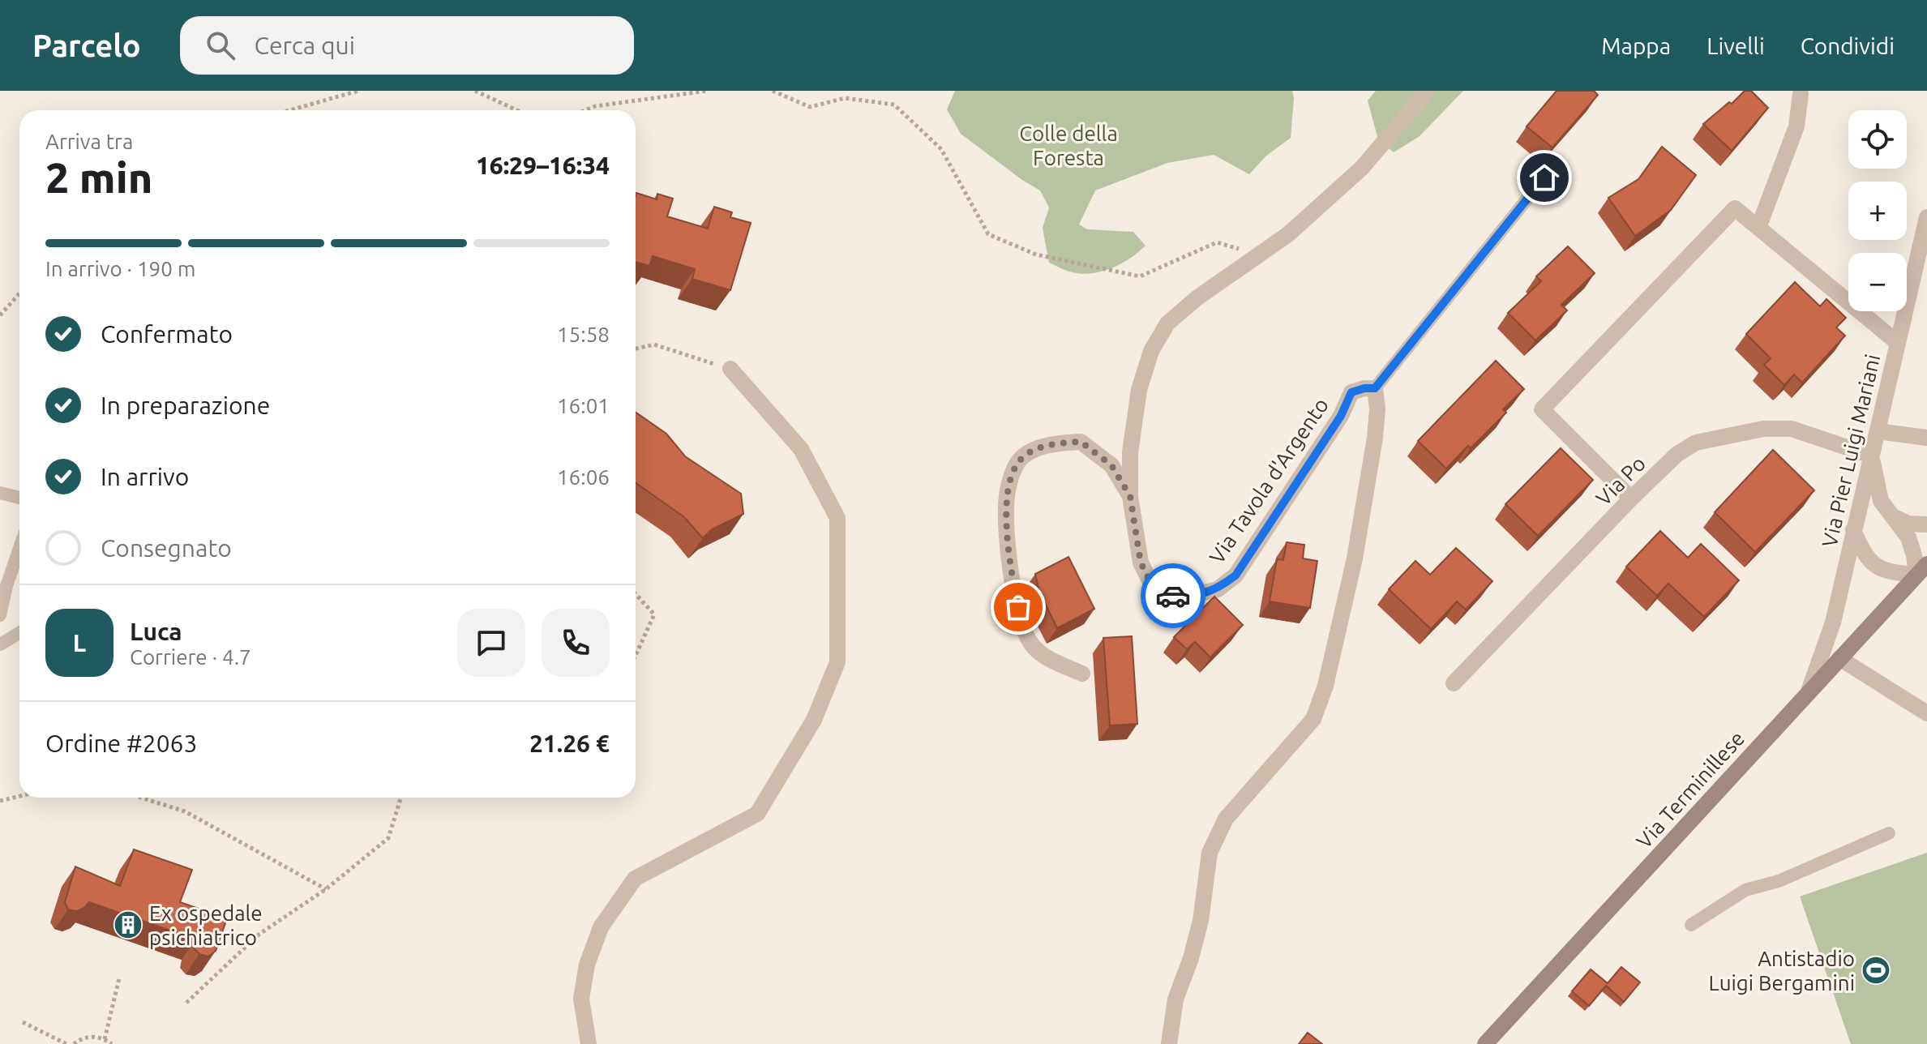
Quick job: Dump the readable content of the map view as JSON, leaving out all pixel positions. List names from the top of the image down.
{
  "streets": {
    "main road": ["Via Terminillese"],
    "street": ["Via Pier Luigi Mariani", "Via Tavola d'Argento", "Via Po"]
  },
  "crossings": [
    ["Via Pier Luigi Mariani", "Via Po"],
    ["Via Pier Luigi Mariani", "Via Terminillese"]
  ],
  "parks": ["Colle della Foresta"],
  "places": {
    "building": ["Ex ospedale psichiatrico"],
    "sports": ["Antistadio Luigi Bergamini"]
  },
  "page": {
    "header": "Parcelo",
    "search": "Cerca qui",
    "nav": ["Mappa", "Livelli", "Condividi"],
    "map_buttons": ["+", "−"],
    "heading": ["2 min", "Arriva tra", "16:29–16:34"],
    "panel": [
      "Luca",
      "Corriere · 4.7",
      "Ordine #2063",
      "21.26 €"
    ],
    "bar": "In arrivo · 190 m",
    "list": [
      ["Confermato", "15:58"],
      ["In preparazione", "16:01"],
      ["In arrivo", "16:06"],
      "Consegnato"
    ],
    "round": "L"
  }
}
